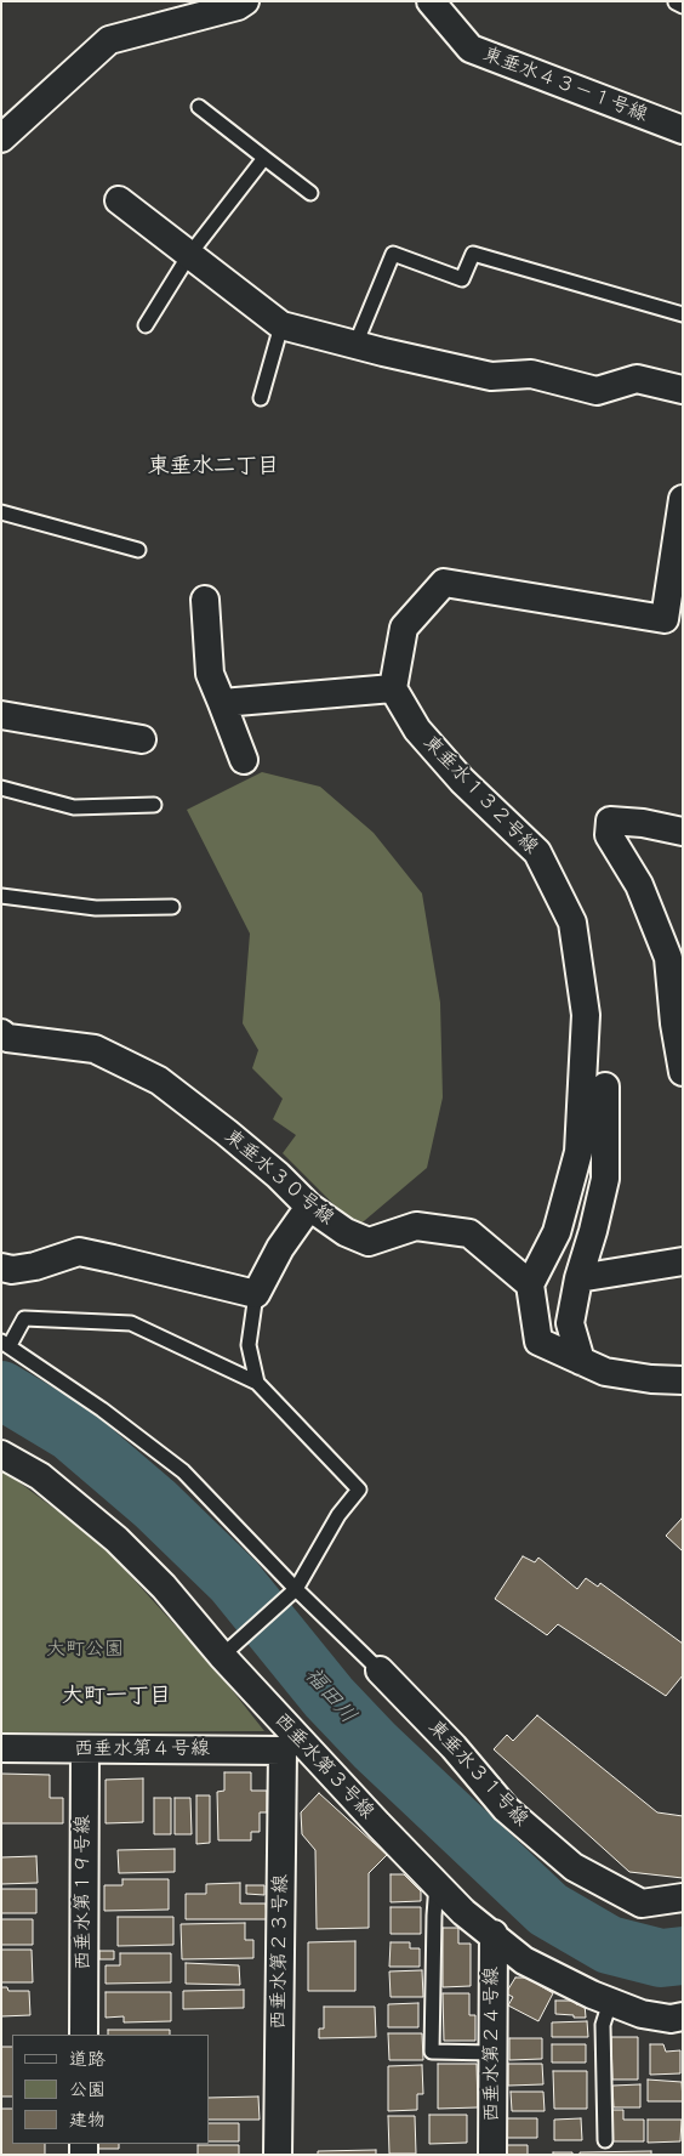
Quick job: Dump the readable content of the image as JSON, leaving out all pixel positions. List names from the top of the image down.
{
  "streets": {
    "street": [
      "東垂水４３－１号線",
      "東垂水１３２号線",
      "東垂水３０号線",
      "西垂水第４号線",
      "西垂水第３号線",
      "東垂水３１号線",
      "西垂水第１９号線",
      "西垂水第２３号線",
      "西垂水第２４号線"
    ]
  },
  "crossings": [
    ["東垂水１３２号線", "東垂水３０号線"],
    ["西垂水第４号線", "西垂水第３号線"],
    ["西垂水第４号線", "西垂水第１９号線"],
    ["西垂水第４号線", "西垂水第２３号線"],
    ["西垂水第３号線", "西垂水第２３号線"],
    ["西垂水第３号線", "西垂水第２４号線"]
  ],
  "districts": ["東垂水二丁目", "大町一丁目"],
  "water": ["福田川"],
  "parks": ["大町公園"],
  "legend": ["道路", "公園", "建物"]
}
